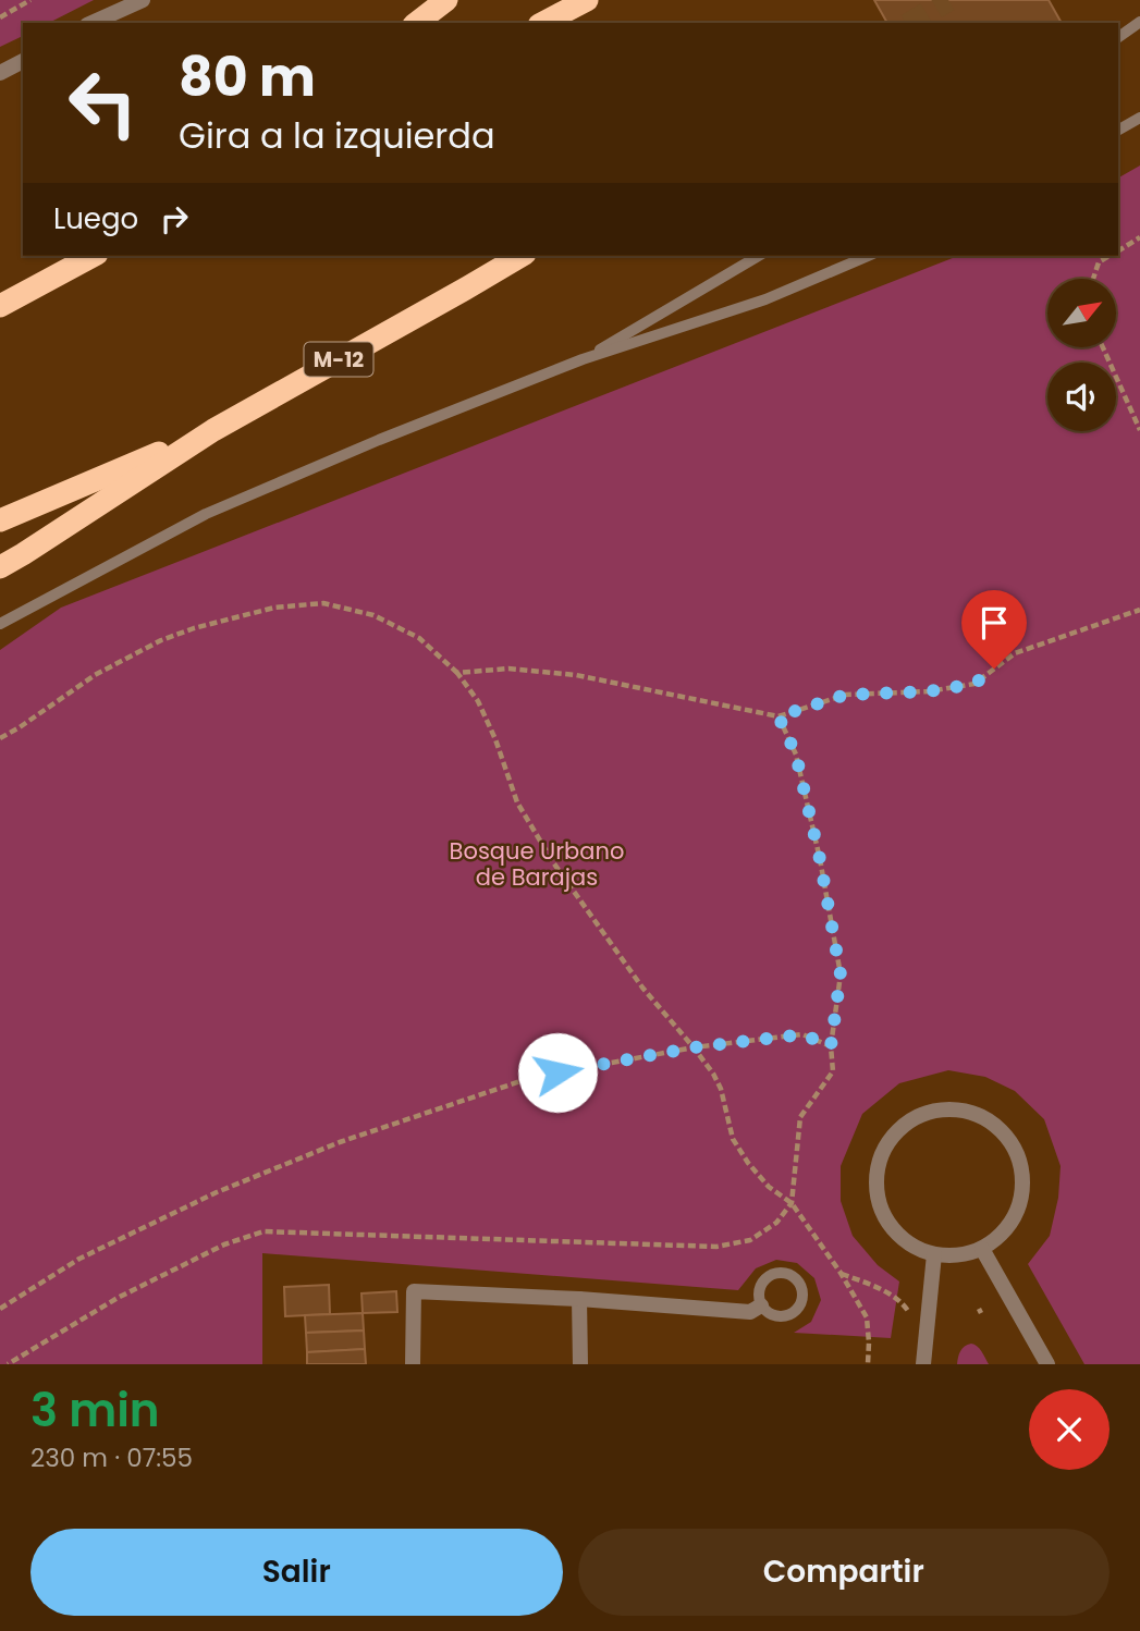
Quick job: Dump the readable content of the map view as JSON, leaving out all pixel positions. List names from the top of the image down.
{
  "streets": {
    "highway": ["M-12"]
  },
  "parks": ["Bosque Urbano de Barajas"],
  "north": "top right",
  "page": {
    "turn": ["80 m", "Gira a la izquierda"],
    "then": "Luego",
    "heading": ["3 min", "230 m · 07:55"],
    "buttons": ["Salir", "Compartir"]
  }
}
